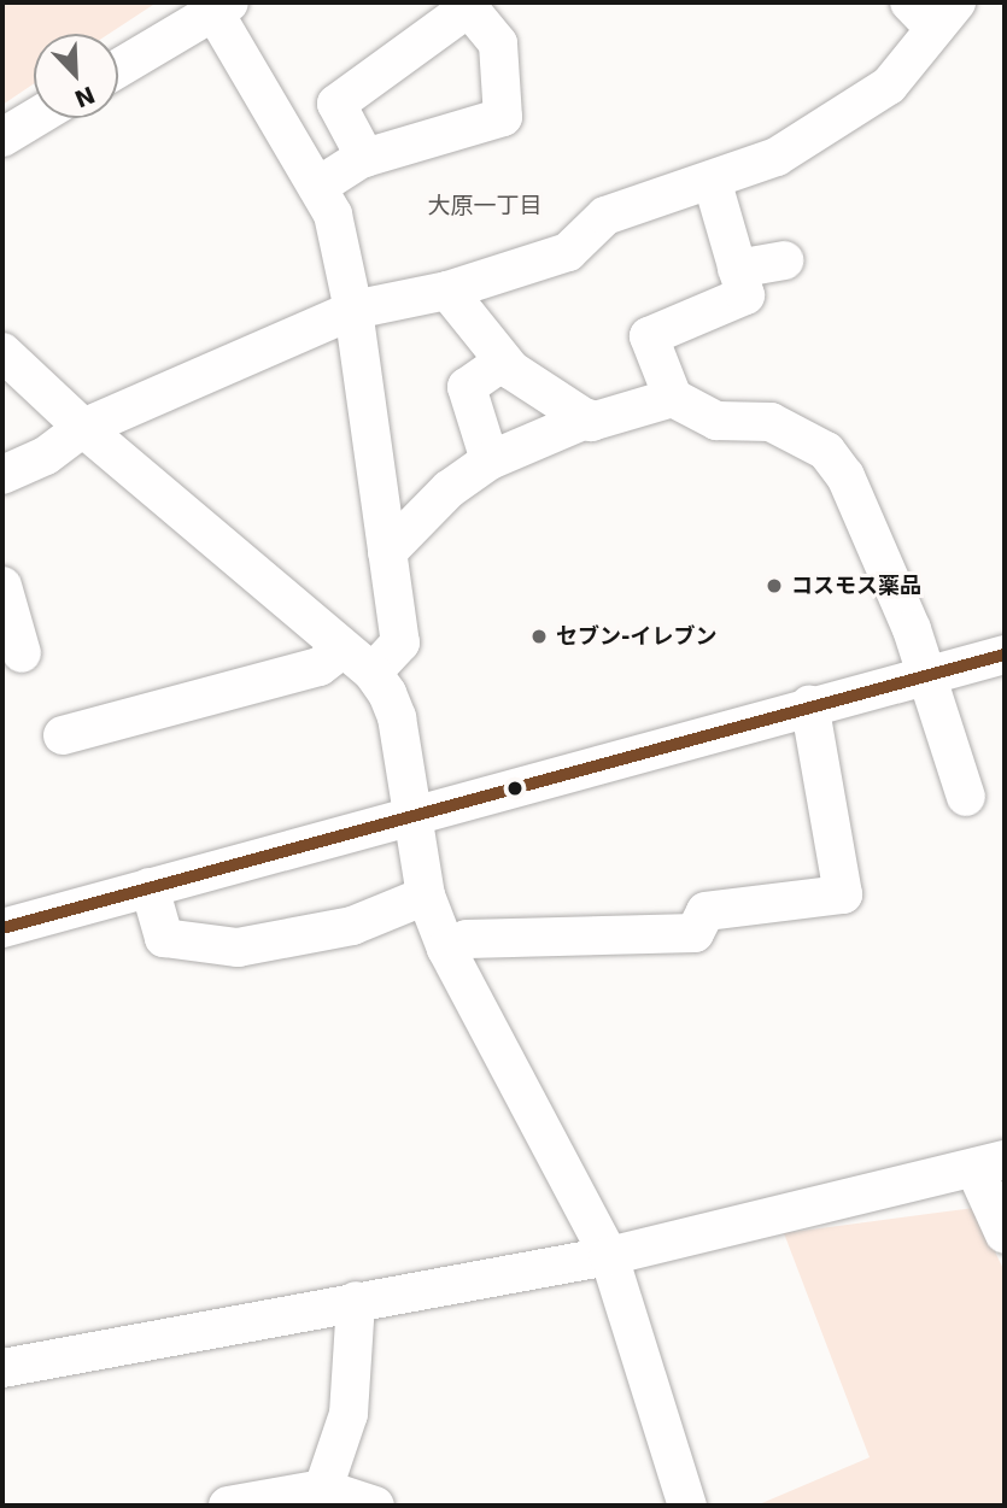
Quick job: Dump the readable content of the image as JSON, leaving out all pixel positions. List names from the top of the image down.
{
  "districts": ["大原一丁目"],
  "places": ["コスモス薬品", "セブン-イレブン"],
  "north": "bottom right"
}
